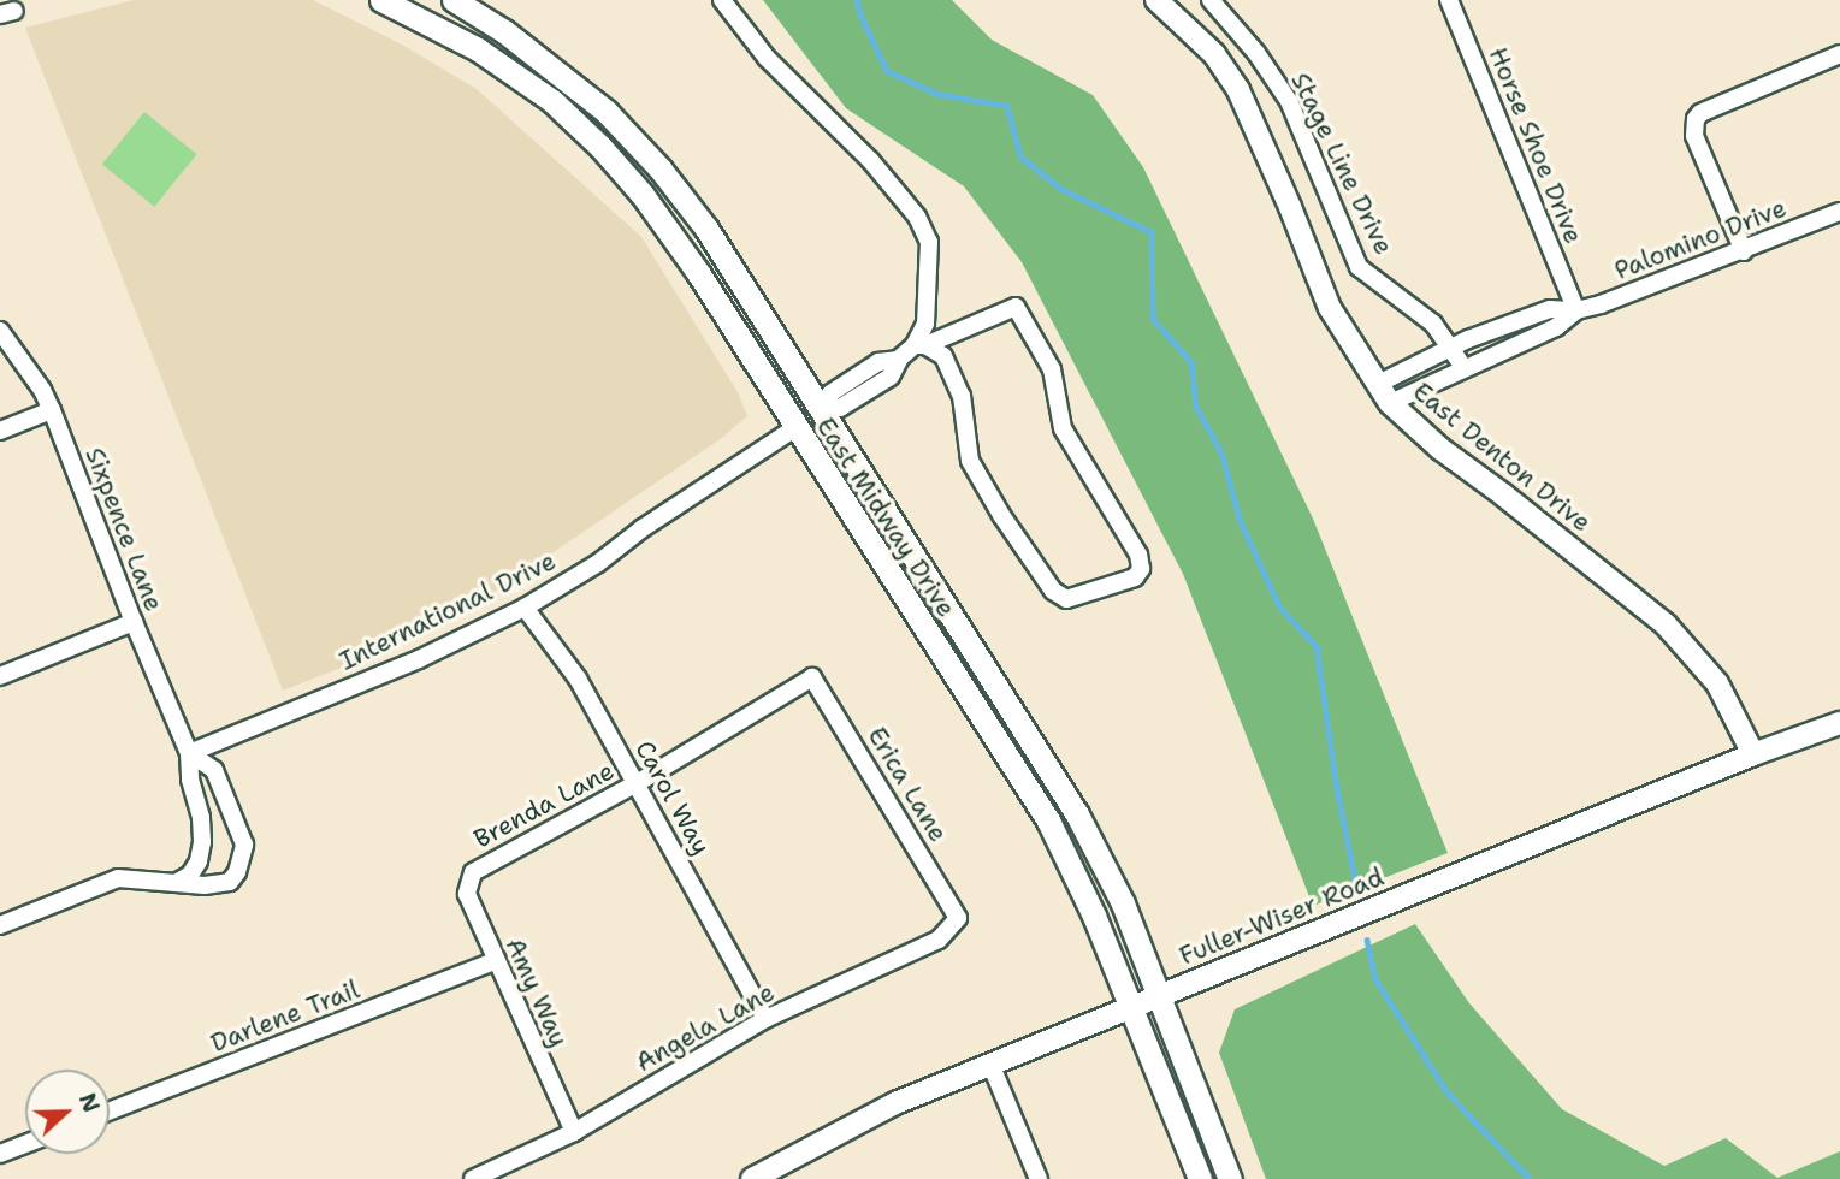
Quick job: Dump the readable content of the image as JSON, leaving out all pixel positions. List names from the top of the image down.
{
  "streets": {
    "main road": ["East Midway Drive"],
    "street": [
      "Horse Shoe Drive",
      "Stage Line Drive",
      "Palomino Drive",
      "East Denton Drive",
      "Sixpence Lane",
      "International Drive",
      "Erica Lane",
      "Carol Way",
      "Brenda Lane",
      "Fuller-Wiser Road",
      "Amy Way",
      "Darlene Trail",
      "Angela Lane"
    ]
  },
  "crossings": [
    ["Horse Shoe Drive", "Palomino Drive"],
    ["Stage Line Drive", "Palomino Drive"],
    ["Palomino Drive", "East Denton Drive"],
    ["East Denton Drive", "Fuller-Wiser Road"],
    ["East Midway Drive", "International Drive"],
    ["East Midway Drive", "Fuller-Wiser Road"],
    ["Sixpence Lane", "International Drive"],
    ["International Drive", "Carol Way"],
    ["Erica Lane", "Brenda Lane"],
    ["Erica Lane", "Angela Lane"],
    ["Carol Way", "Brenda Lane"],
    ["Carol Way", "Angela Lane"],
    ["Brenda Lane", "Amy Way"],
    ["Amy Way", "Darlene Trail"],
    ["Amy Way", "Angela Lane"]
  ],
  "north": "right"
}
